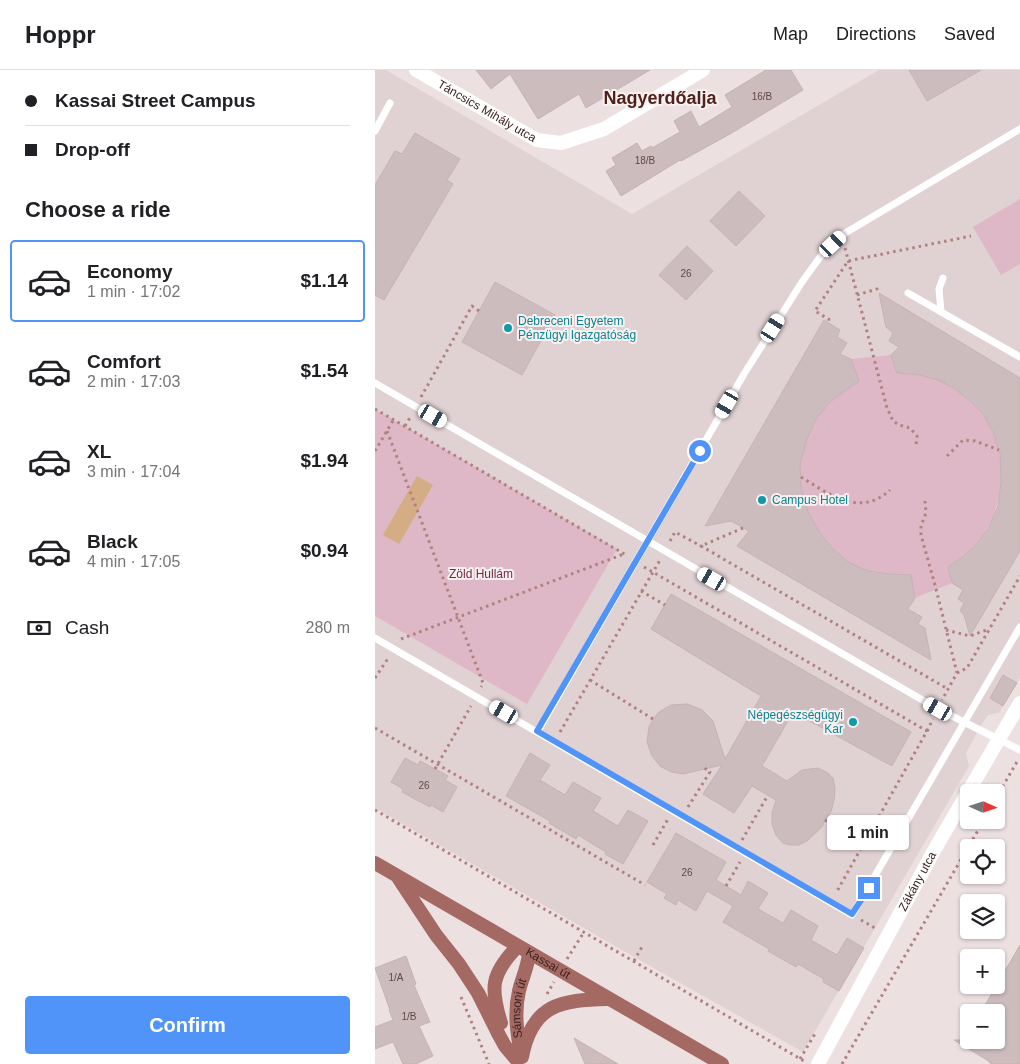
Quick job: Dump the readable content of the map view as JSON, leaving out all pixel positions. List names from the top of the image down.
{
  "streets": {
    "main road": ["Kassai út", "Sámsoni út"],
    "street": ["Táncsics Mihály utca", "Zákány utca"]
  },
  "crossings": [
    ["Kassai út", "Sámsoni út"]
  ],
  "districts": ["Nagyerdőalja"],
  "parks": ["Zöld Hullám"],
  "places": ["Debreceni Egyetem Pénzügyi Igazgatóság", "Campus Hotel", "Népegészségügyi Kar"],
  "house_numbers": [
    "16/B",
    "18/B",
    "26",
    "26",
    "26",
    "1/A",
    "1/B"
  ],
  "north": "right",
  "page": {
    "header": "Hoppr",
    "nav": ["Map", "Directions", "Saved"],
    "banner": ["Kassai Street Campus", "Drop-off"],
    "heading": "Choose a ride",
    "list": [
      {
        "name": "Economy",
        "note": "1 min · 17:02",
        "value": "$1.14"
      },
      {
        "name": "Comfort",
        "note": "2 min · 17:03",
        "value": "$1.54"
      },
      {
        "name": "XL",
        "note": "3 min · 17:04",
        "value": "$1.94"
      },
      {
        "name": "Black",
        "note": "4 min · 17:05",
        "value": "$0.94"
      }
    ],
    "pay": ["Cash", "280 m"],
    "map_buttons": ["+", "−"],
    "bubble": "1 min",
    "buttons": "Confirm"
  }
}
